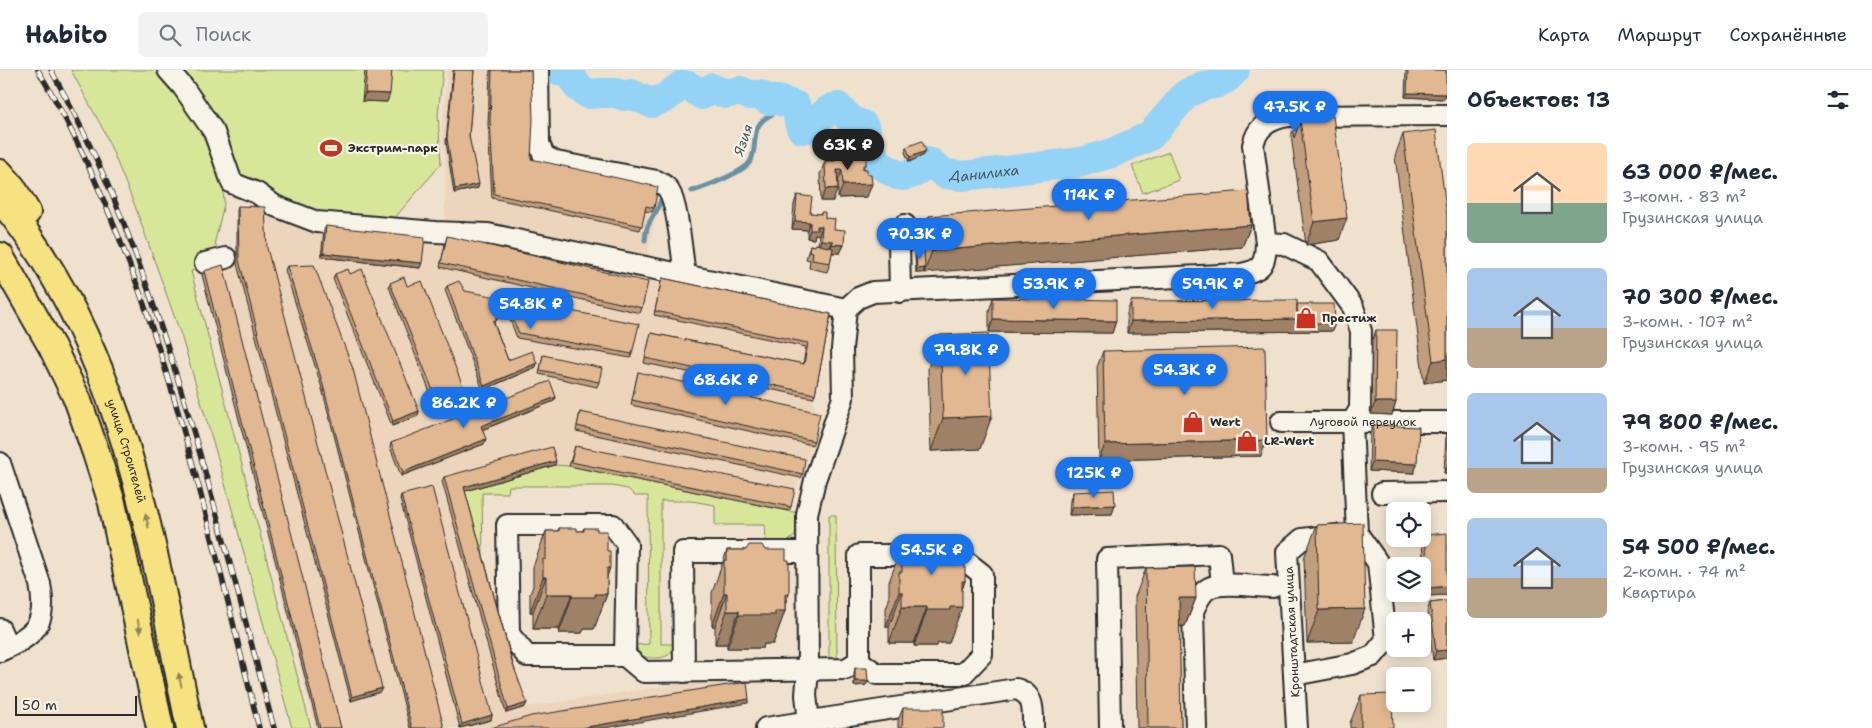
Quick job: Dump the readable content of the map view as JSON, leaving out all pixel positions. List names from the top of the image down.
{
  "streets": {
    "main road": ["улица Строителей"],
    "street": ["Луговой переулок", "Кронштадтская улица"]
  },
  "water": ["Язия", "Данилиха"],
  "places": {
    "sports": ["Экстрим-парк"],
    "shop": ["Престиж", "Wert", "LR-Wert"]
  },
  "scale_bar": "50 m",
  "page": {
    "header": "Habito",
    "search": "Поиск",
    "nav": ["Карта", "Маршрут", "Сохранённые"],
    "heading": "Объектов: 13",
    "price": [
      "47.5K ₽",
      "63K ₽",
      "114K ₽",
      "70.3K ₽",
      "53.9K ₽",
      "59.9K ₽",
      "54.8K ₽",
      "79.8K ₽",
      "54.3K ₽",
      "68.6K ₽",
      "86.2K ₽",
      "125K ₽",
      "54.5K ₽"
    ],
    "list": [
      {
        "name": "63 000 ₽/мес.",
        "note": "3-комн. · 83 m² · Грузинская улица"
      },
      {
        "name": "70 300 ₽/мес.",
        "note": "3-комн. · 107 m² · Грузинская улица"
      },
      {
        "name": "79 800 ₽/мес.",
        "note": "3-комн. · 95 m² · Грузинская улица"
      },
      {
        "name": "54 500 ₽/мес.",
        "note": "2-комн. · 74 m² · Квартира"
      }
    ],
    "map_buttons": ["+", "−"],
    "scale": "50 m"
  }
}
